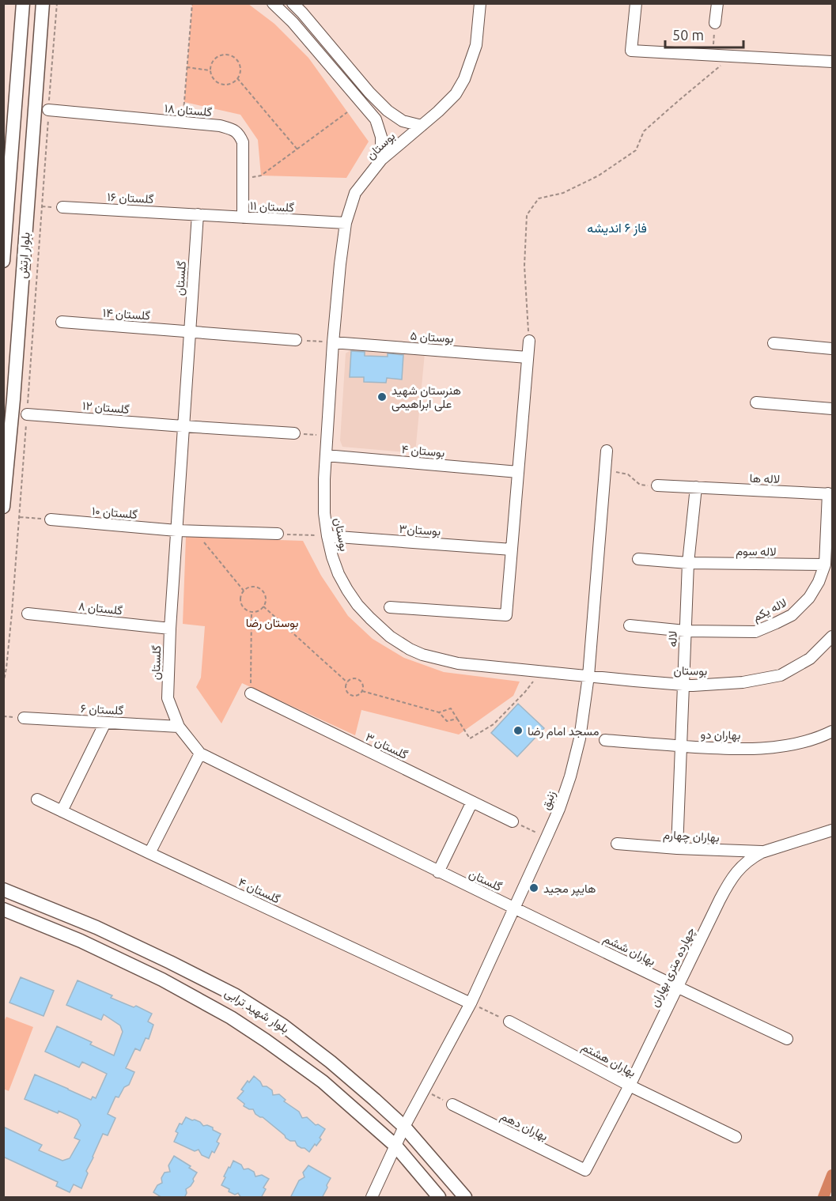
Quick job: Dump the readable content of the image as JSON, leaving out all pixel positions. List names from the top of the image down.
{
  "streets": {
    "main road": ["بلوار ارتش", "بلوار شهید ترابی"],
    "street": [
      "گلستان ۱۸",
      "بوستان",
      "گلستان ۱۶",
      "گلستان ۱۱",
      "گلستان",
      "گلستان ۱۴",
      "بوستان ۵",
      "گلستان ۱۲",
      "بوستان ۴",
      "لاله ها",
      "گلستان ۱۰",
      "بوستان۳",
      "لاله سوم",
      "گلستان ۸",
      "لاله یکم",
      "لاله",
      "گلستان ۶",
      "بهاران دو",
      "گلستان ۳",
      "زنبق",
      "بهاران چهارم",
      "گلستان ۴",
      "بهاران ششم",
      "چهارده متری بهاران",
      "بهاران هشتم",
      "بهاران دهم"
    ]
  },
  "crossings": [
    ["گلستان ۱۸", "گلستان ۱۱"],
    ["بوستان", "گلستان ۱۱"],
    ["بوستان", "بوستان ۵"],
    ["بوستان", "بوستان ۴"],
    ["بوستان", "بوستان۳"],
    ["بوستان", "لاله"],
    ["بوستان", "زنبق"],
    ["گلستان ۱۶", "گلستان ۱۱"],
    ["گلستان ۱۶", "گلستان"],
    ["گلستان ۱۱", "گلستان"],
    ["گلستان", "گلستان ۱۴"],
    ["گلستان", "گلستان ۱۲"],
    ["گلستان", "گلستان ۱۰"],
    ["گلستان", "گلستان ۸"],
    ["گلستان", "گلستان ۶"],
    ["گلستان", "زنبق"],
    ["گلستان", "بهاران ششم"],
    ["لاله ها", "لاله یکم"],
    ["لاله ها", "لاله"],
    ["لاله سوم", "لاله یکم"],
    ["لاله سوم", "لاله"],
    ["لاله یکم", "لاله"],
    ["لاله", "بهاران دو"],
    ["لاله", "بهاران چهارم"],
    ["زنبق", "گلستان ۴"],
    ["زنبق", "بهاران ششم"],
    ["زنبق", "بلوار شهید ترابی"],
    ["بهاران چهارم", "چهارده متری بهاران"],
    ["بهاران ششم", "چهارده متری بهاران"],
    ["چهارده متری بهاران", "بهاران هشتم"],
    ["چهارده متری بهاران", "بهاران دهم"]
  ],
  "districts": ["فاز ۶ اندیشه"],
  "parks": ["بوستان رضا"],
  "places": ["هنرستان شهید علی ابراهیمی", "مسجد امام رضا", "هایپر مجید"],
  "scale_bar": "50 m"
}
